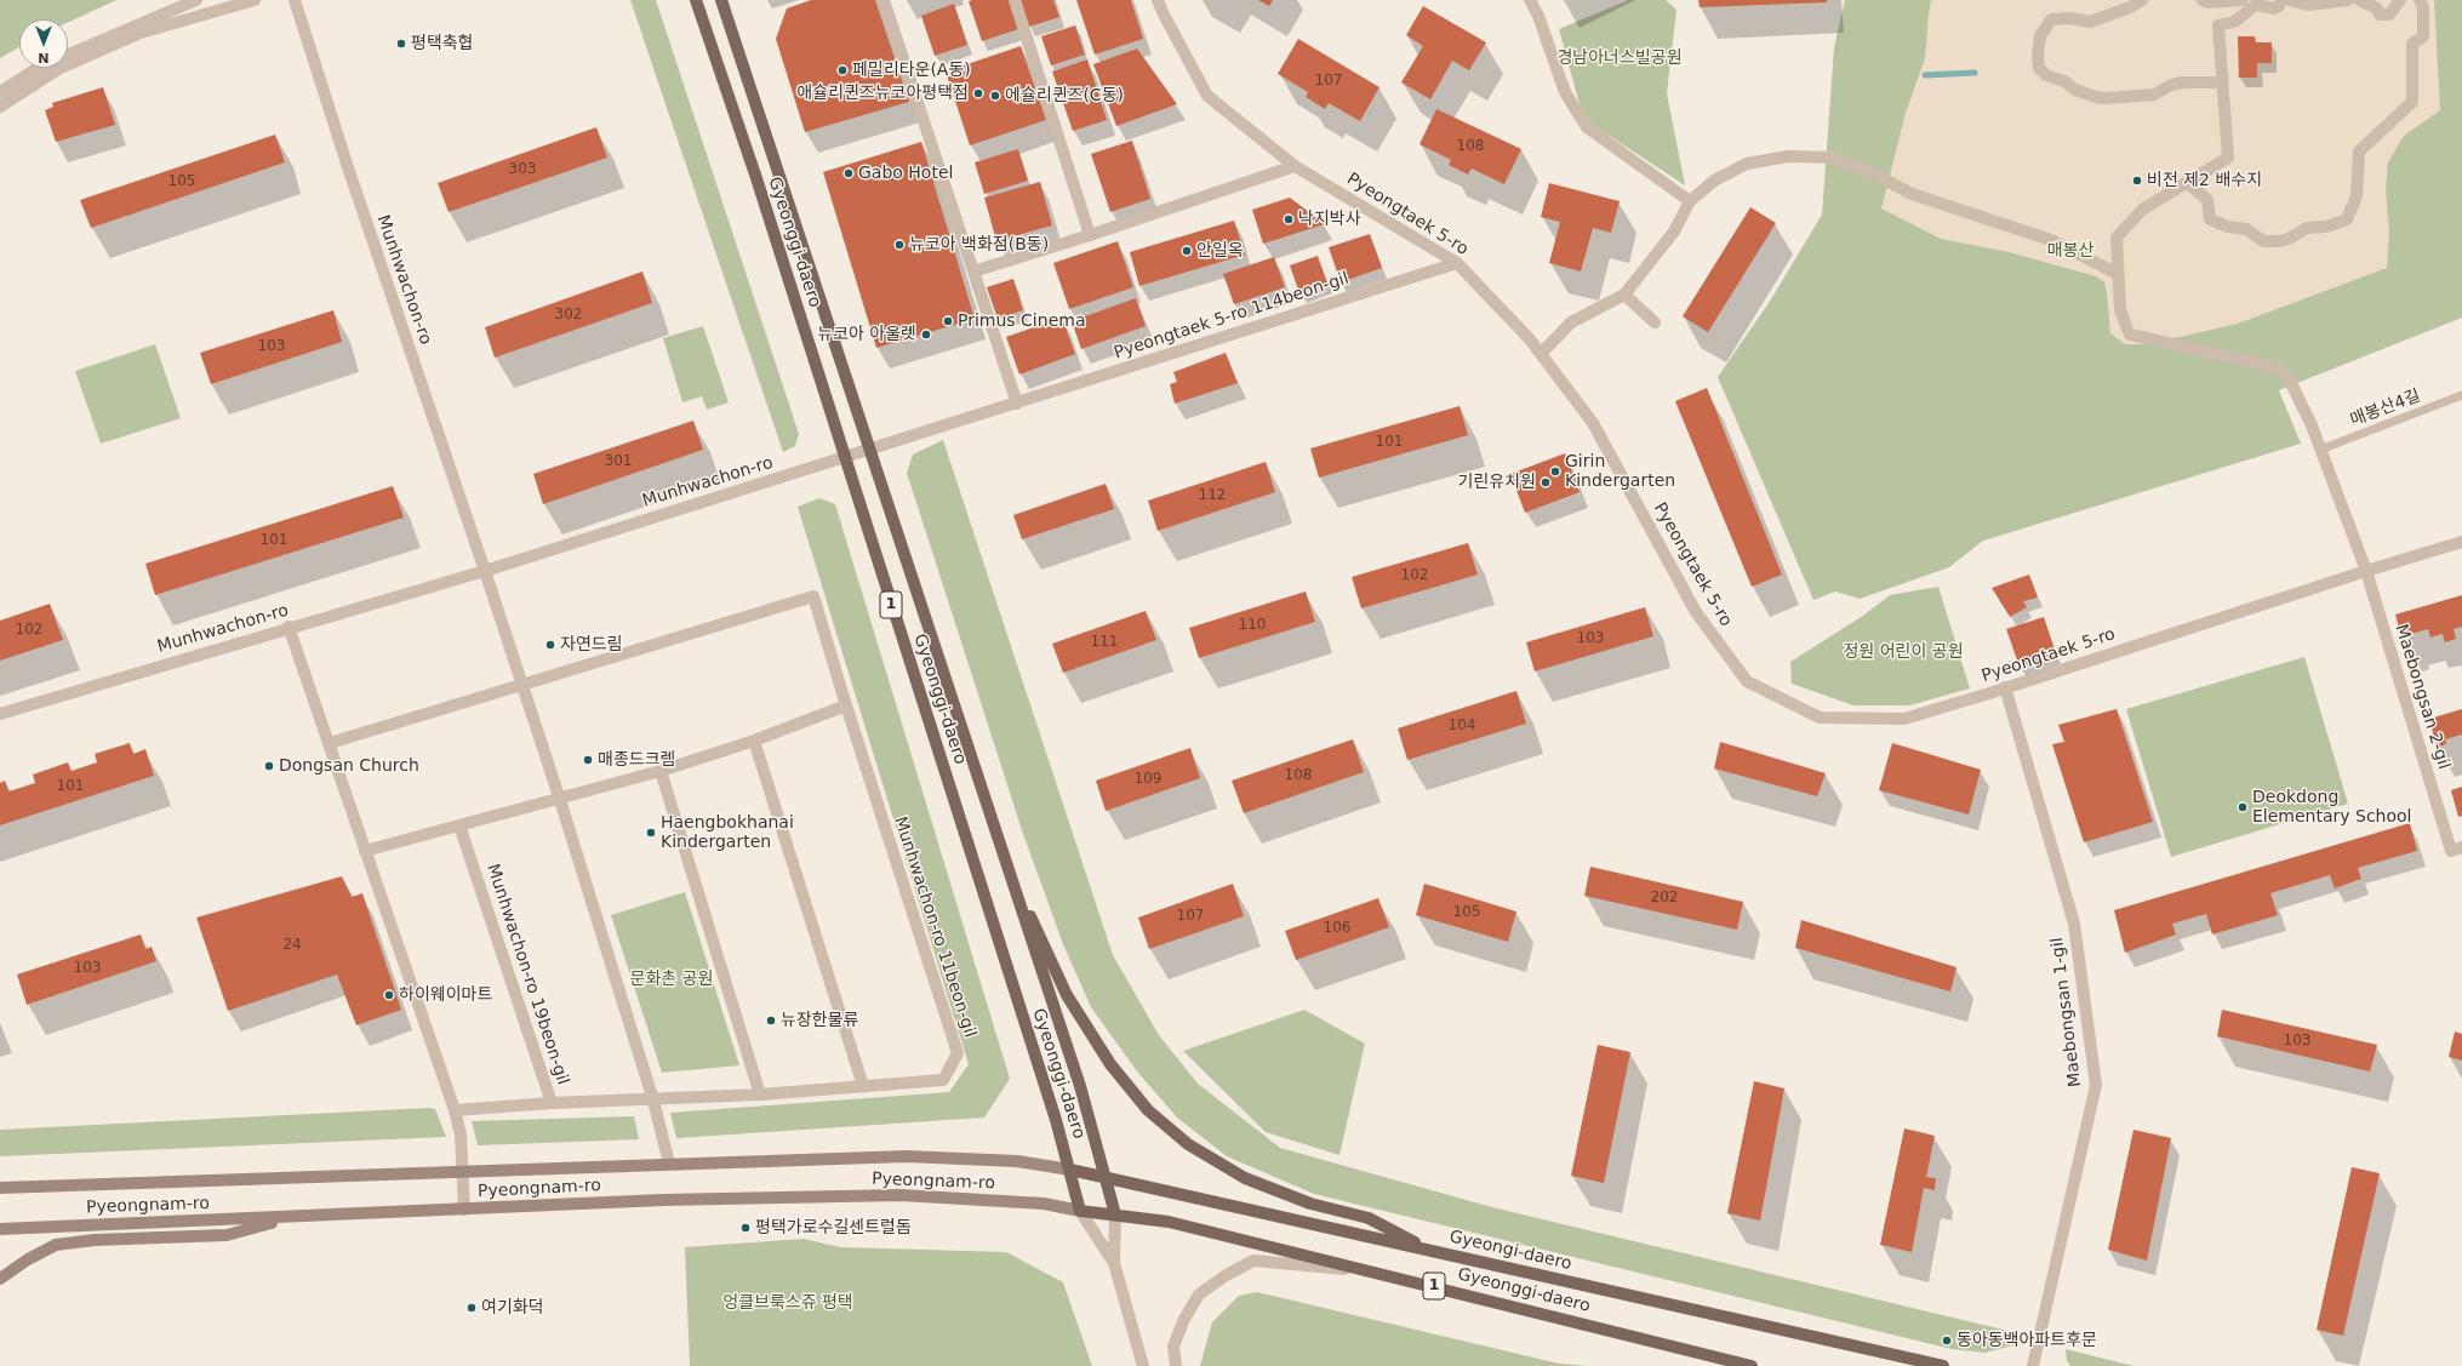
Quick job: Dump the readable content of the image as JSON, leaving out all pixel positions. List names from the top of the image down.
{
  "streets": {
    "main road": [
      "Gyeonggi-daero",
      "1",
      "Pyeongnam-ro",
      "Gyeongi-daero"
    ],
    "street": [
      "Pyeongtaek 5-ro",
      "Munhwachon-ro",
      "Pyeongtaek 5-ro 114beon-gil",
      "Maebongsan 2-gil",
      "Munhwachon-ro 11beon-gil",
      "Munhwachon-ro 19beon-gil",
      "Maebongsan 1-gil"
    ],
    "lane": ["매봉산4길"]
  },
  "crossings": [
    ["Pyeongtaek 5-ro", "Pyeongtaek 5-ro 114beon-gil"],
    ["Pyeongtaek 5-ro", "Maebongsan 2-gil"],
    ["Pyeongtaek 5-ro", "Maebongsan 1-gil"],
    ["Gyeonggi-daero", "Munhwachon-ro"],
    ["Gyeonggi-daero", "Pyeongtaek 5-ro 114beon-gil"],
    ["Gyeonggi-daero", "Pyeongnam-ro"],
    ["Gyeonggi-daero", "Gyeongi-daero"],
    ["Munhwachon-ro", "Pyeongtaek 5-ro 114beon-gil"],
    ["Munhwachon-ro 11beon-gil", "Munhwachon-ro 19beon-gil"],
    ["Pyeongnam-ro", "Gyeongi-daero"]
  ],
  "parks": [
    "경남아너스빌공원",
    "매봉산",
    "정원 어린이 공원",
    "문화촌 공원",
    "엉클브룩스쥬 평택"
  ],
  "places": [
    "평택축협",
    "페밀리타운(A동)",
    "애슐리퀸즈뉴코아평택점",
    "에슐리퀸즈(C동)",
    "Gabo Hotel",
    "비전 제2 배수지",
    "낙지박사",
    "뉴코아 백화점(B동)",
    "안일옥",
    "Primus Cinema",
    "뉴코아 아울렛",
    "Girin Kindergarten",
    "기린유치원",
    "자연드림",
    "매종드크렘",
    "Dongsan Church",
    "Deokdong Elementary School",
    "Haengbokhanai Kindergarten",
    "하이웨이마트",
    "뉴장한물류",
    "평택가로수길센트럴돔",
    "여기화덕",
    "동아동백아파트후문"
  ],
  "house_numbers": [
    "107",
    "108",
    "303",
    "105",
    "302",
    "103",
    "101",
    "301",
    "112",
    "101",
    "102",
    "110",
    "102",
    "103",
    "111",
    "104",
    "108",
    "109",
    "101",
    "202",
    "105",
    "107",
    "106",
    "24",
    "103",
    "103"
  ],
  "north": "bottom"
}
